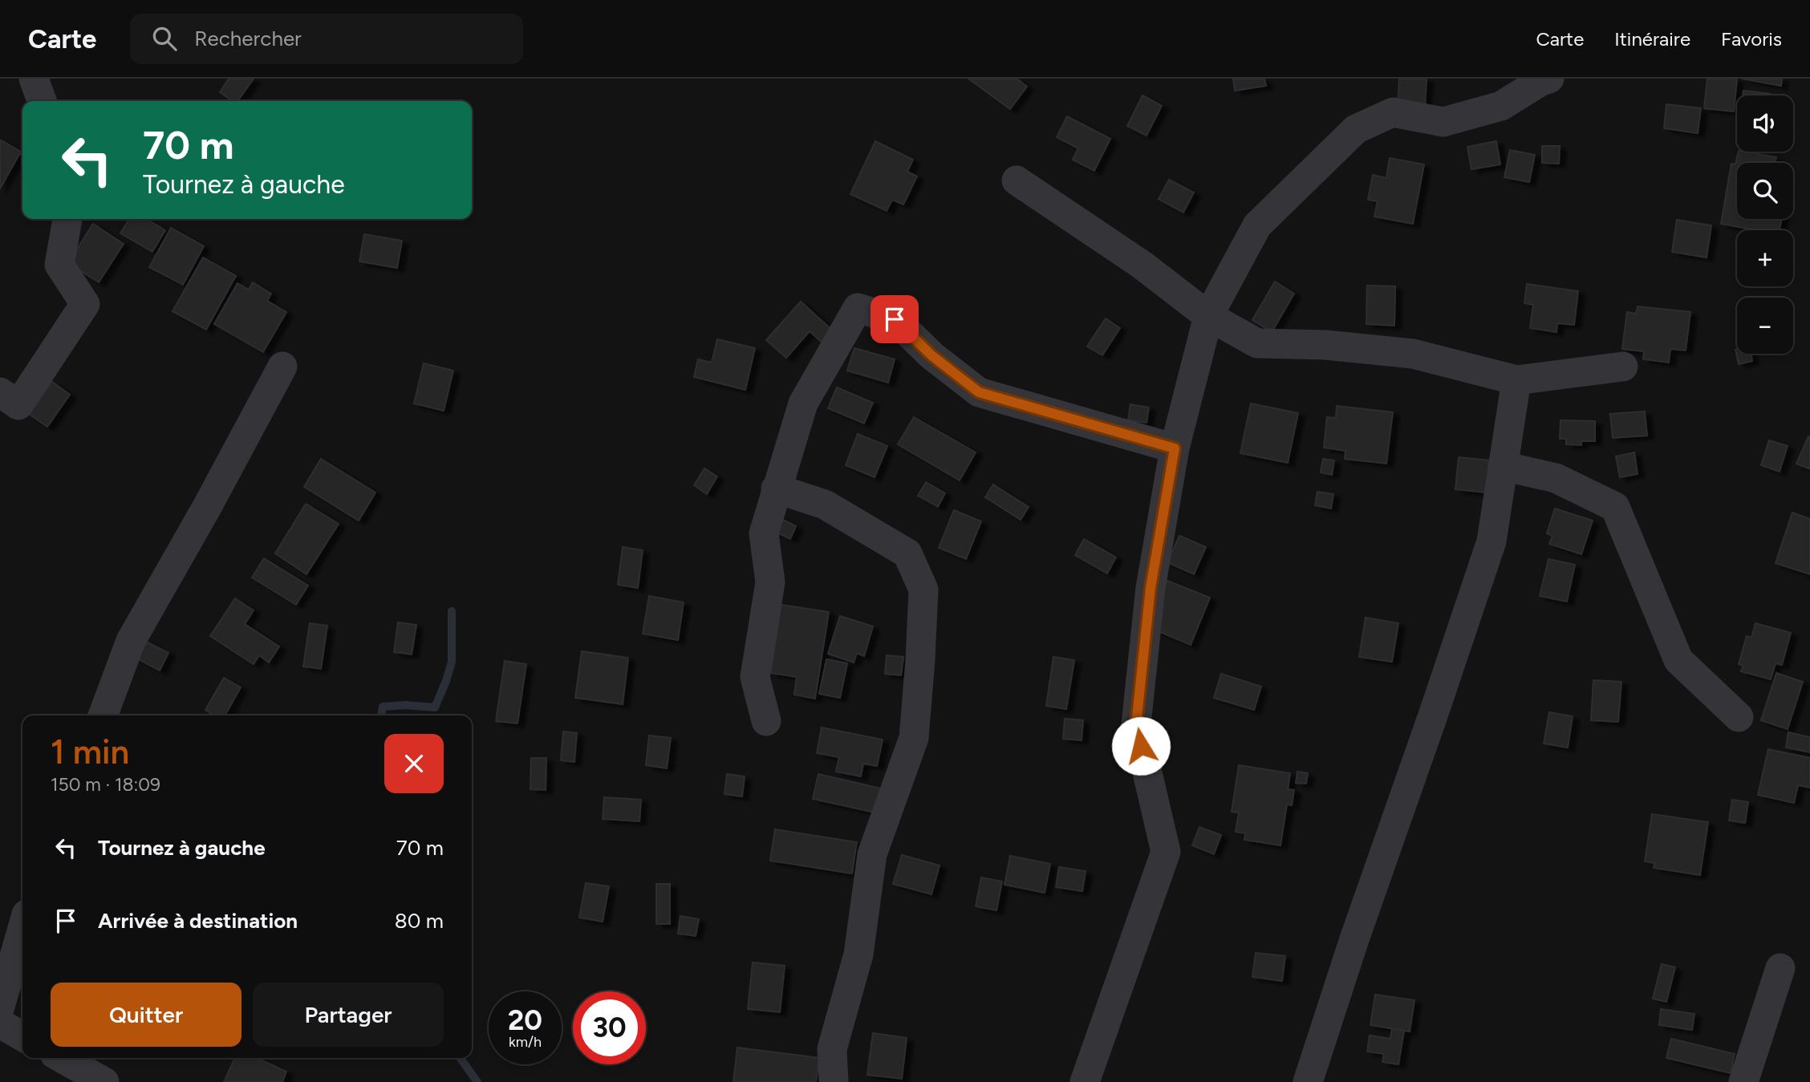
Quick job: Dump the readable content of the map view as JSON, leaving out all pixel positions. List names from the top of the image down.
{
  "page": {
    "header": "Carte",
    "search": "Rechercher",
    "nav": ["Carte", "Itinéraire", "Favoris"],
    "map_buttons": ["+", "−"],
    "turn": ["70 m", "Tournez à gauche"],
    "heading": ["1 min", "150 m · 18:09"],
    "list": [
      {
        "name": "Tournez à gauche",
        "value": "70 m"
      },
      {
        "name": "Arrivée à destination",
        "value": "80 m"
      }
    ],
    "buttons": ["Quitter", "Partager"],
    "speed": "20 km/h",
    "limit": "30"
  }
}
